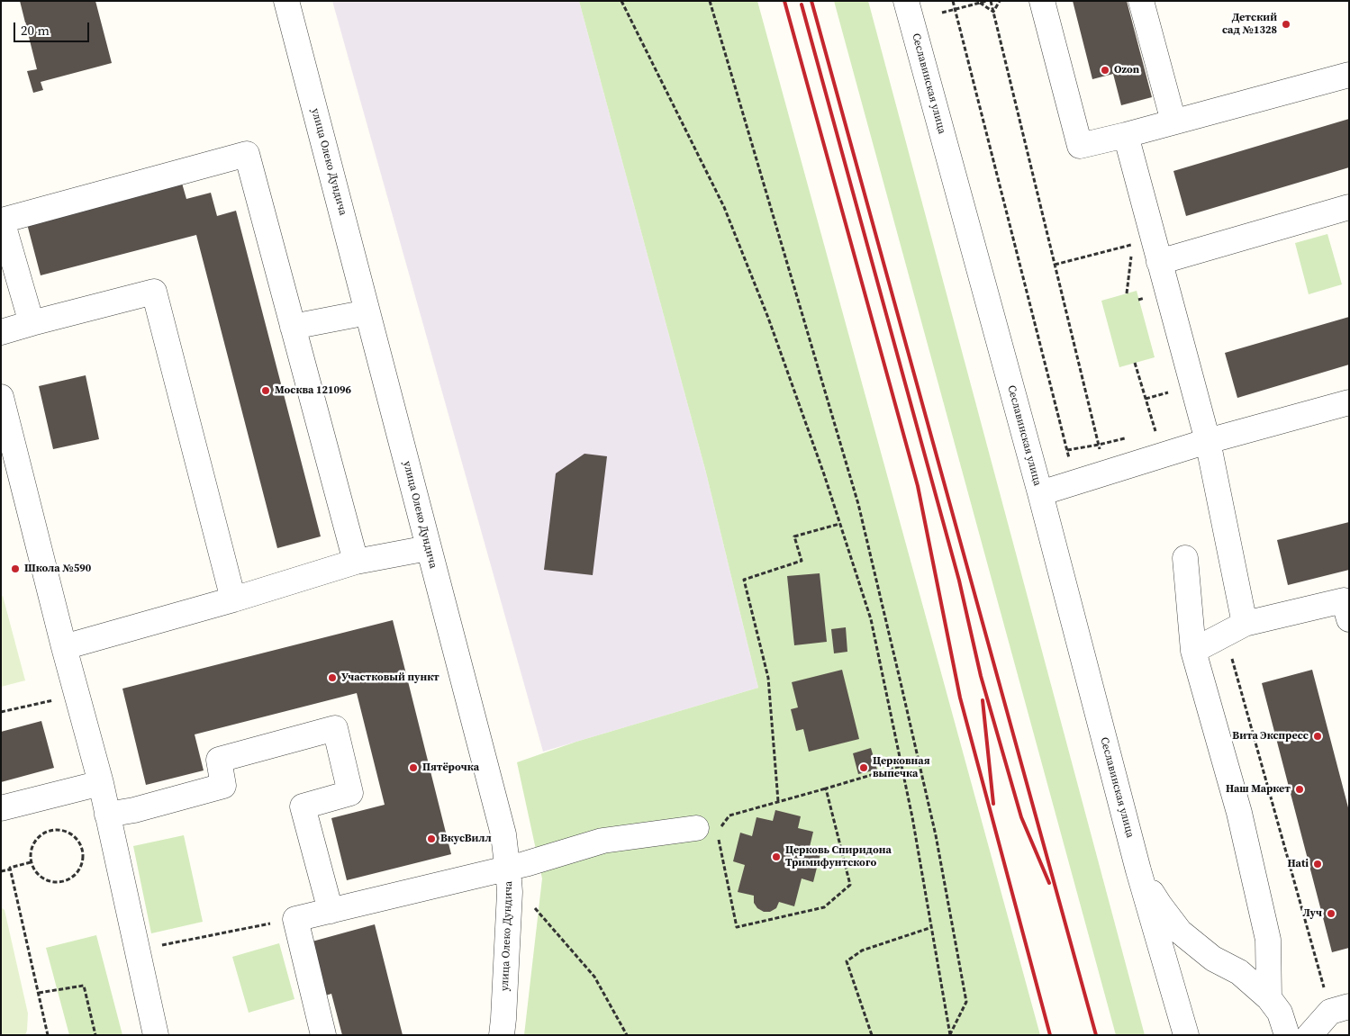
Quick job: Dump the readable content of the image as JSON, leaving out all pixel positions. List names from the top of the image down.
{
  "streets": {
    "street": ["Сеславинская улица", "улица Олеко Дундича"]
  },
  "places": [
    "Детский сад №1328",
    "Ozon",
    "Москва 121096",
    "Школа №590",
    "Участковый пункт",
    "Вита Экспресс",
    "Пятёрочка",
    "Церковная выпечка",
    "Наш Маркет",
    "ВкусВилл",
    "Церковь Спиридона Тримифунтского",
    "Hati",
    "Луч"
  ],
  "scale_bar": "20 m"
}
